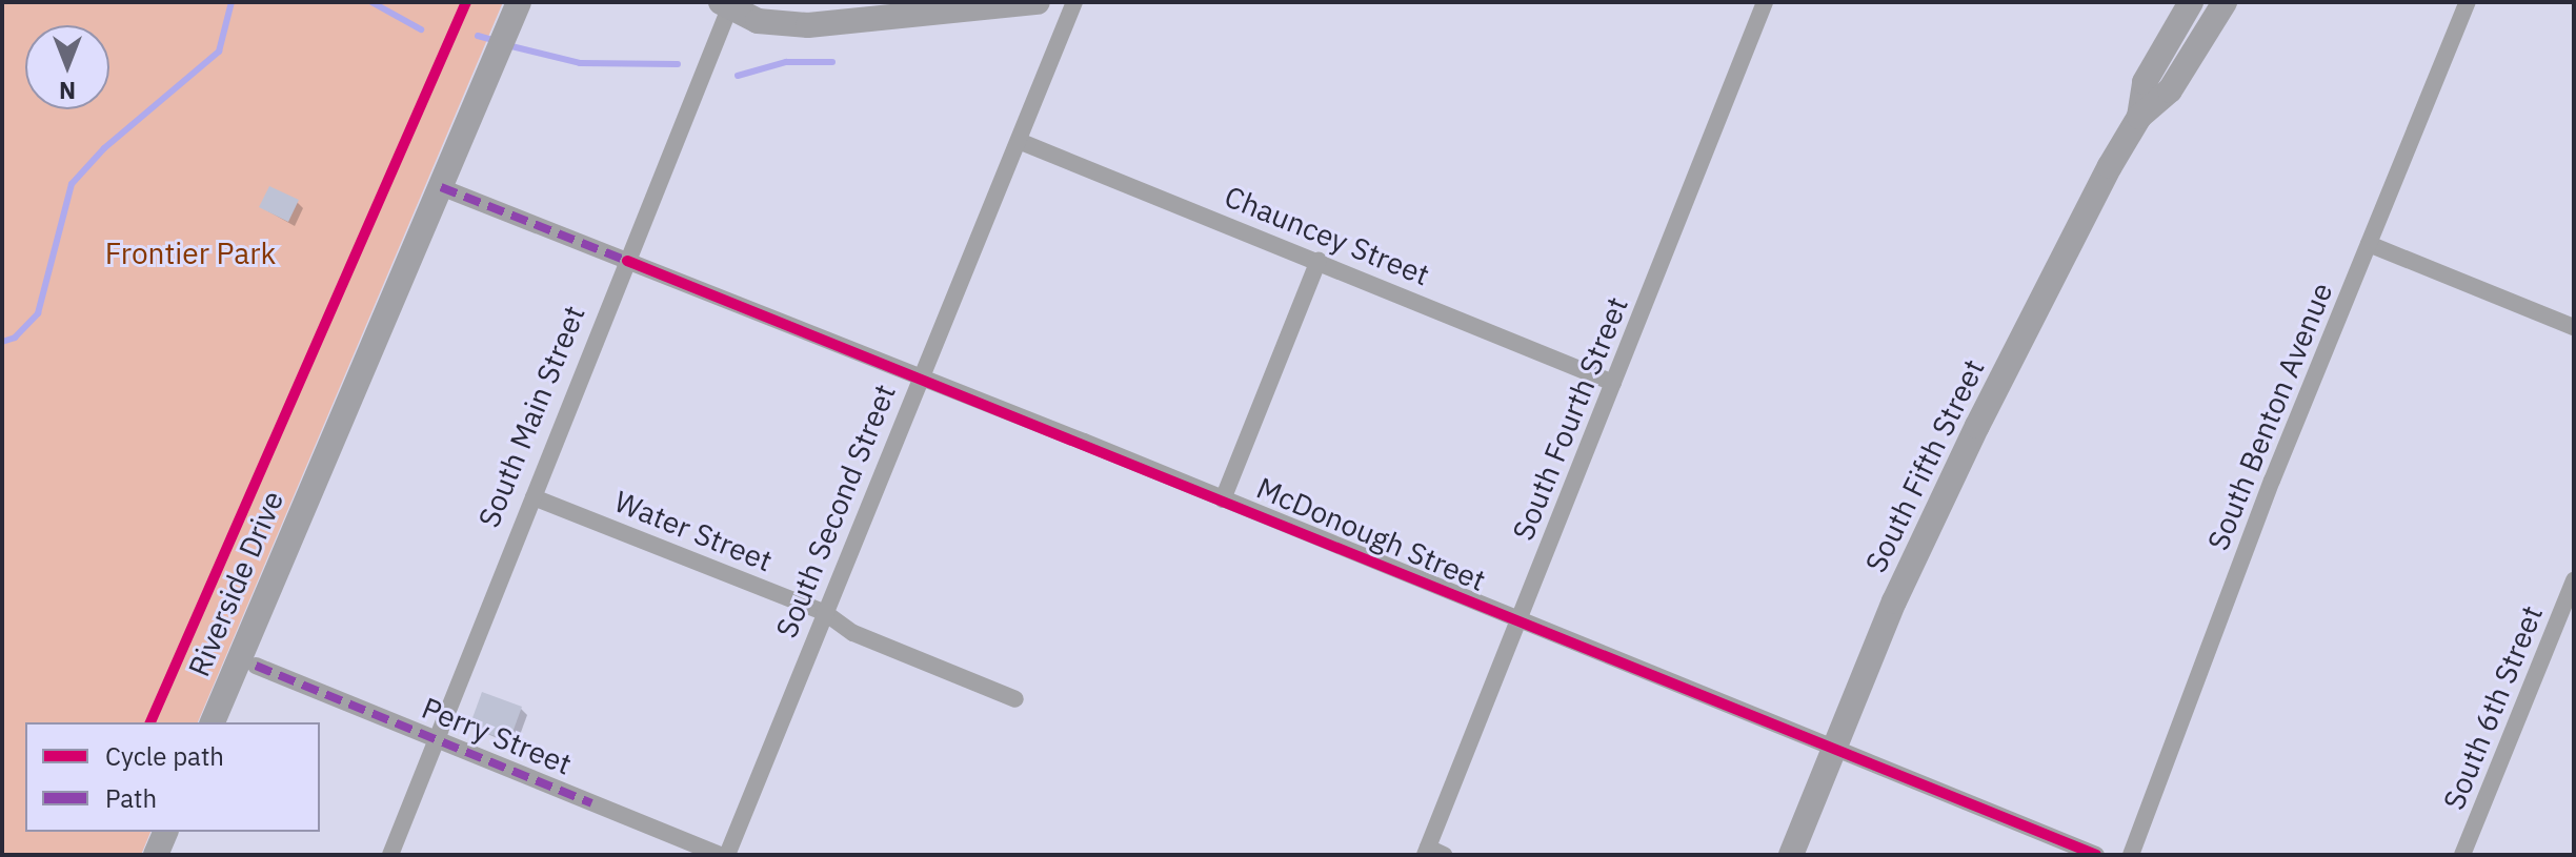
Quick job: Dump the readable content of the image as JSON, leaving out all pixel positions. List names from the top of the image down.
{
  "streets": {
    "street": [
      "Chauncey Street",
      "South Main Street",
      "South Benton Avenue",
      "South Fourth Street",
      "South Fifth Street",
      "South Second Street",
      "Water Street",
      "McDonough Street",
      "Riverside Drive",
      "South 6th Street",
      "Perry Street"
    ]
  },
  "crossings": [
    ["Chauncey Street", "South Fourth Street"],
    ["Chauncey Street", "South Second Street"],
    ["South Main Street", "Water Street"],
    ["South Main Street", "McDonough Street"],
    ["South Main Street", "Perry Street"],
    ["South Fourth Street", "McDonough Street"],
    ["South Fifth Street", "McDonough Street"],
    ["South Second Street", "Water Street"],
    ["South Second Street", "McDonough Street"],
    ["McDonough Street", "Riverside Drive"]
  ],
  "parks": ["Frontier Park"],
  "legend": ["Cycle path", "Path"],
  "north": "bottom"
}
